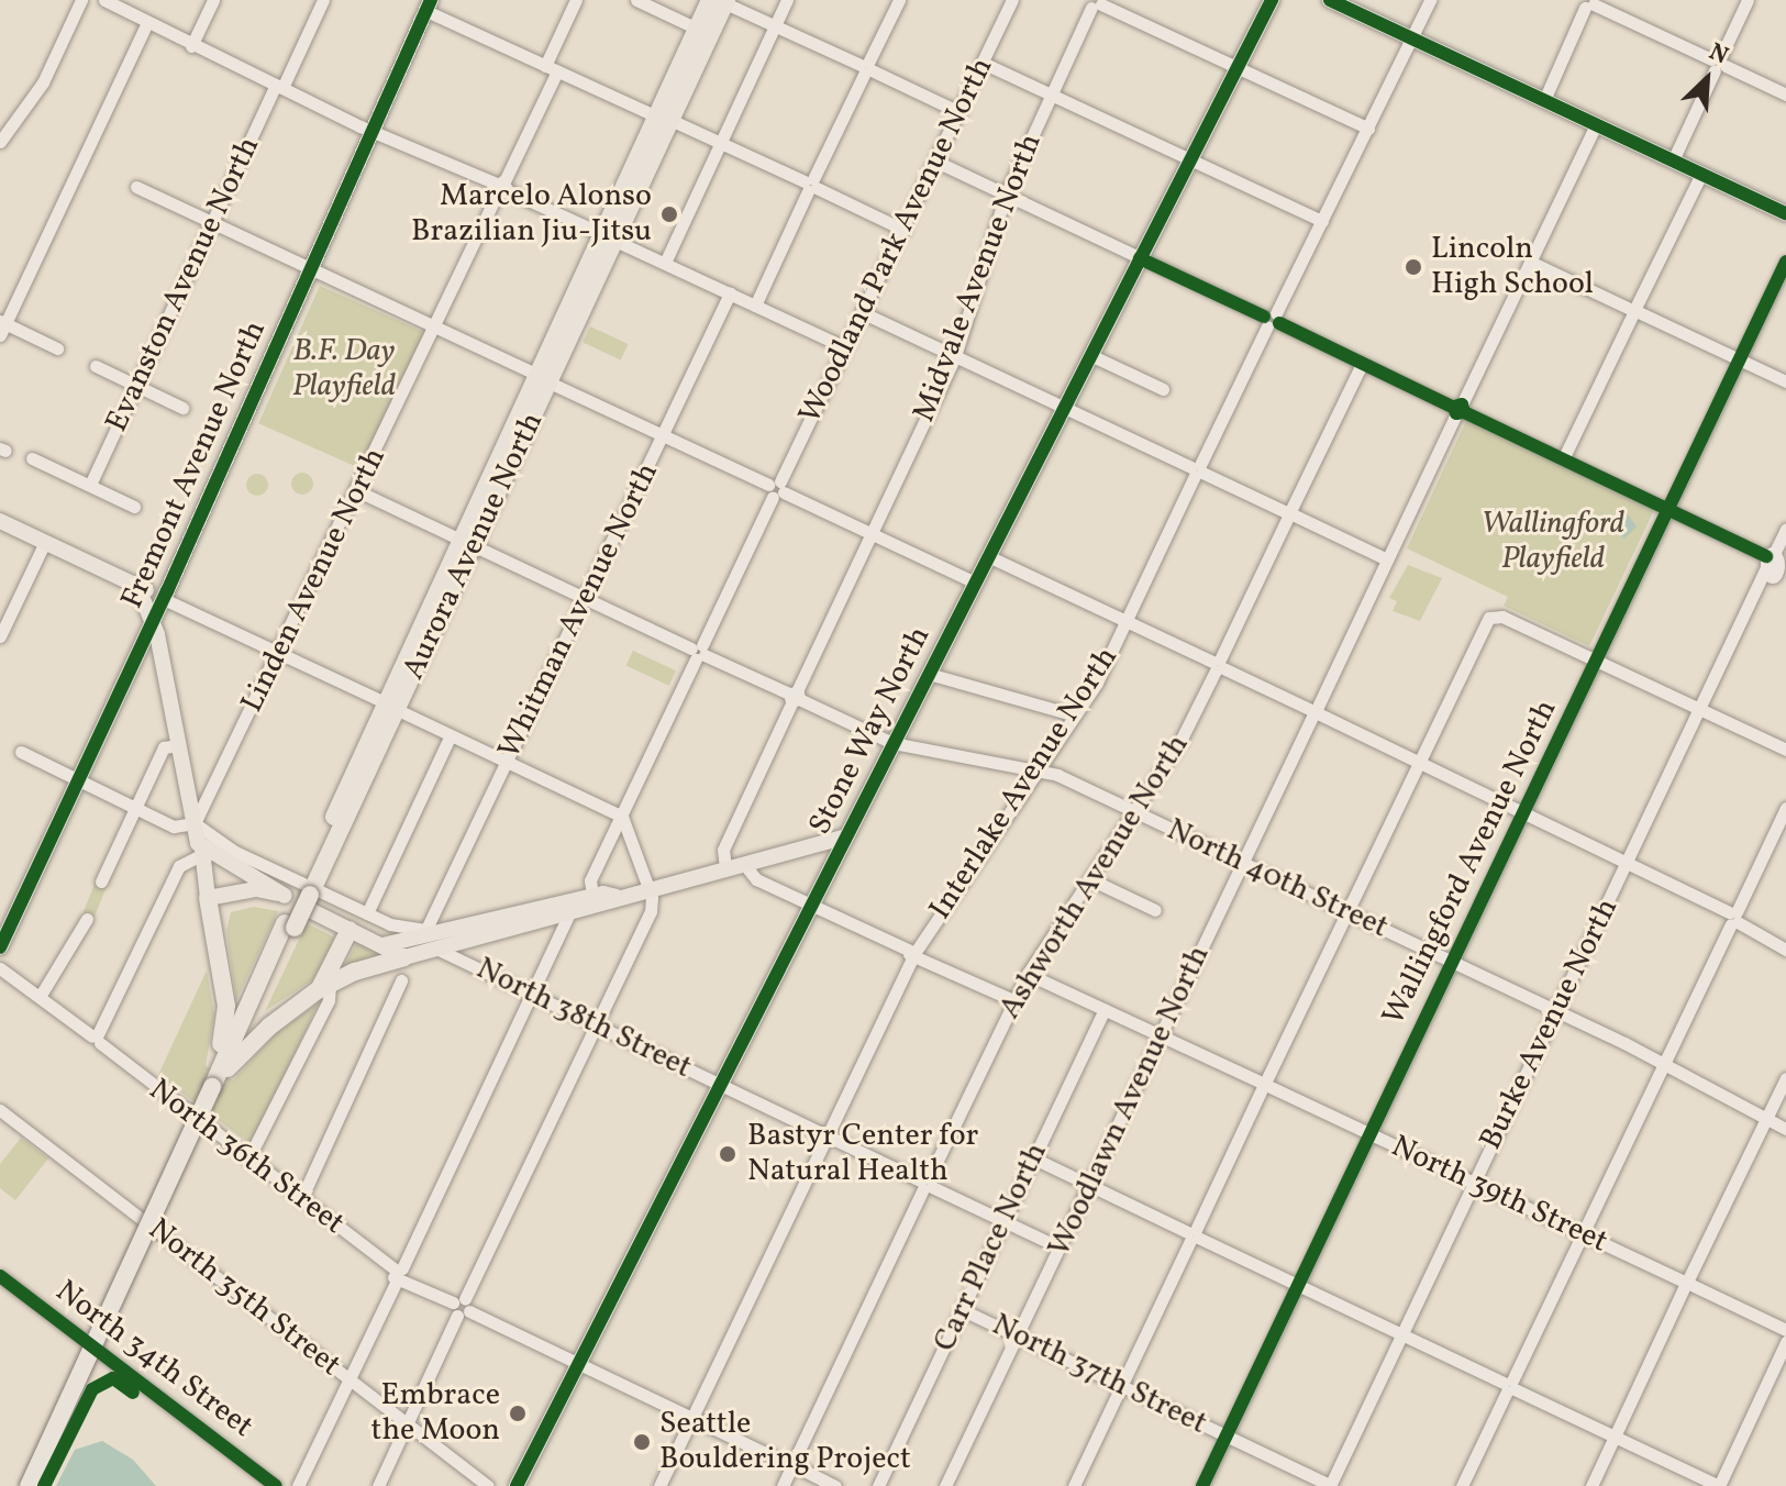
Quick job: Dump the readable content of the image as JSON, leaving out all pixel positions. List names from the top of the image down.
{
  "streets": {
    "highway": ["Aurora Avenue North"],
    "main road": ["Fremont Avenue North", "Stone Way North", "North 38th Street"],
    "street": [
      "Woodland Park Avenue North",
      "Midvale Avenue North",
      "Evanston Avenue North",
      "Linden Avenue North",
      "Whitman Avenue North",
      "Interlake Avenue North",
      "Wallingford Avenue North",
      "Ashworth Avenue North",
      "North 40th Street",
      "Burke Avenue North",
      "Woodlawn Avenue North",
      "North 36th Street",
      "North 39th Street",
      "Carr Place North",
      "North 35th Street",
      "North 34th Street",
      "North 37th Street"
    ]
  },
  "crossings": [
    ["Woodland Park Avenue North", "North 40th Street"],
    ["Midvale Avenue North", "North 40th Street"],
    ["Fremont Avenue North", "North 38th Street"],
    ["Aurora Avenue North", "North 40th Street"],
    ["Aurora Avenue North", "North 38th Street"],
    ["Linden Avenue North", "North 40th Street"],
    ["Linden Avenue North", "North 38th Street"],
    ["Whitman Avenue North", "North 40th Street"],
    ["Whitman Avenue North", "North 38th Street"],
    ["Stone Way North", "North 40th Street"],
    ["Stone Way North", "North 38th Street"],
    ["Stone Way North", "North 36th Street"],
    ["Interlake Avenue North", "North 40th Street"],
    ["Interlake Avenue North", "North 38th Street"],
    ["Interlake Avenue North", "North 36th Street"],
    ["Wallingford Avenue North", "North 40th Street"],
    ["Wallingford Avenue North", "North 39th Street"],
    ["Wallingford Avenue North", "North 37th Street"],
    ["Ashworth Avenue North", "North 40th Street"],
    ["Ashworth Avenue North", "North 38th Street"],
    ["Ashworth Avenue North", "North 36th Street"],
    ["Ashworth Avenue North", "North 39th Street"],
    ["North 40th Street", "Burke Avenue North"],
    ["North 40th Street", "Woodlawn Avenue North"],
    ["North 38th Street", "Woodlawn Avenue North"],
    ["North 38th Street", "Carr Place North"],
    ["Burke Avenue North", "North 39th Street"],
    ["Burke Avenue North", "North 37th Street"],
    ["Woodlawn Avenue North", "North 39th Street"],
    ["Woodlawn Avenue North", "North 37th Street"],
    ["North 39th Street", "Carr Place North"],
    ["Carr Place North", "North 37th Street"]
  ],
  "parks": ["B.F. Day Playfield", "Wallingford Playfield"],
  "places": [
    "Marcelo Alonso Brazilian Jiu-Jitsu",
    "Lincoln High School",
    "Bastyr Center for Natural Health",
    "Embrace the Moon",
    "Seattle Bouldering Project"
  ],
  "north": "top right"
}
